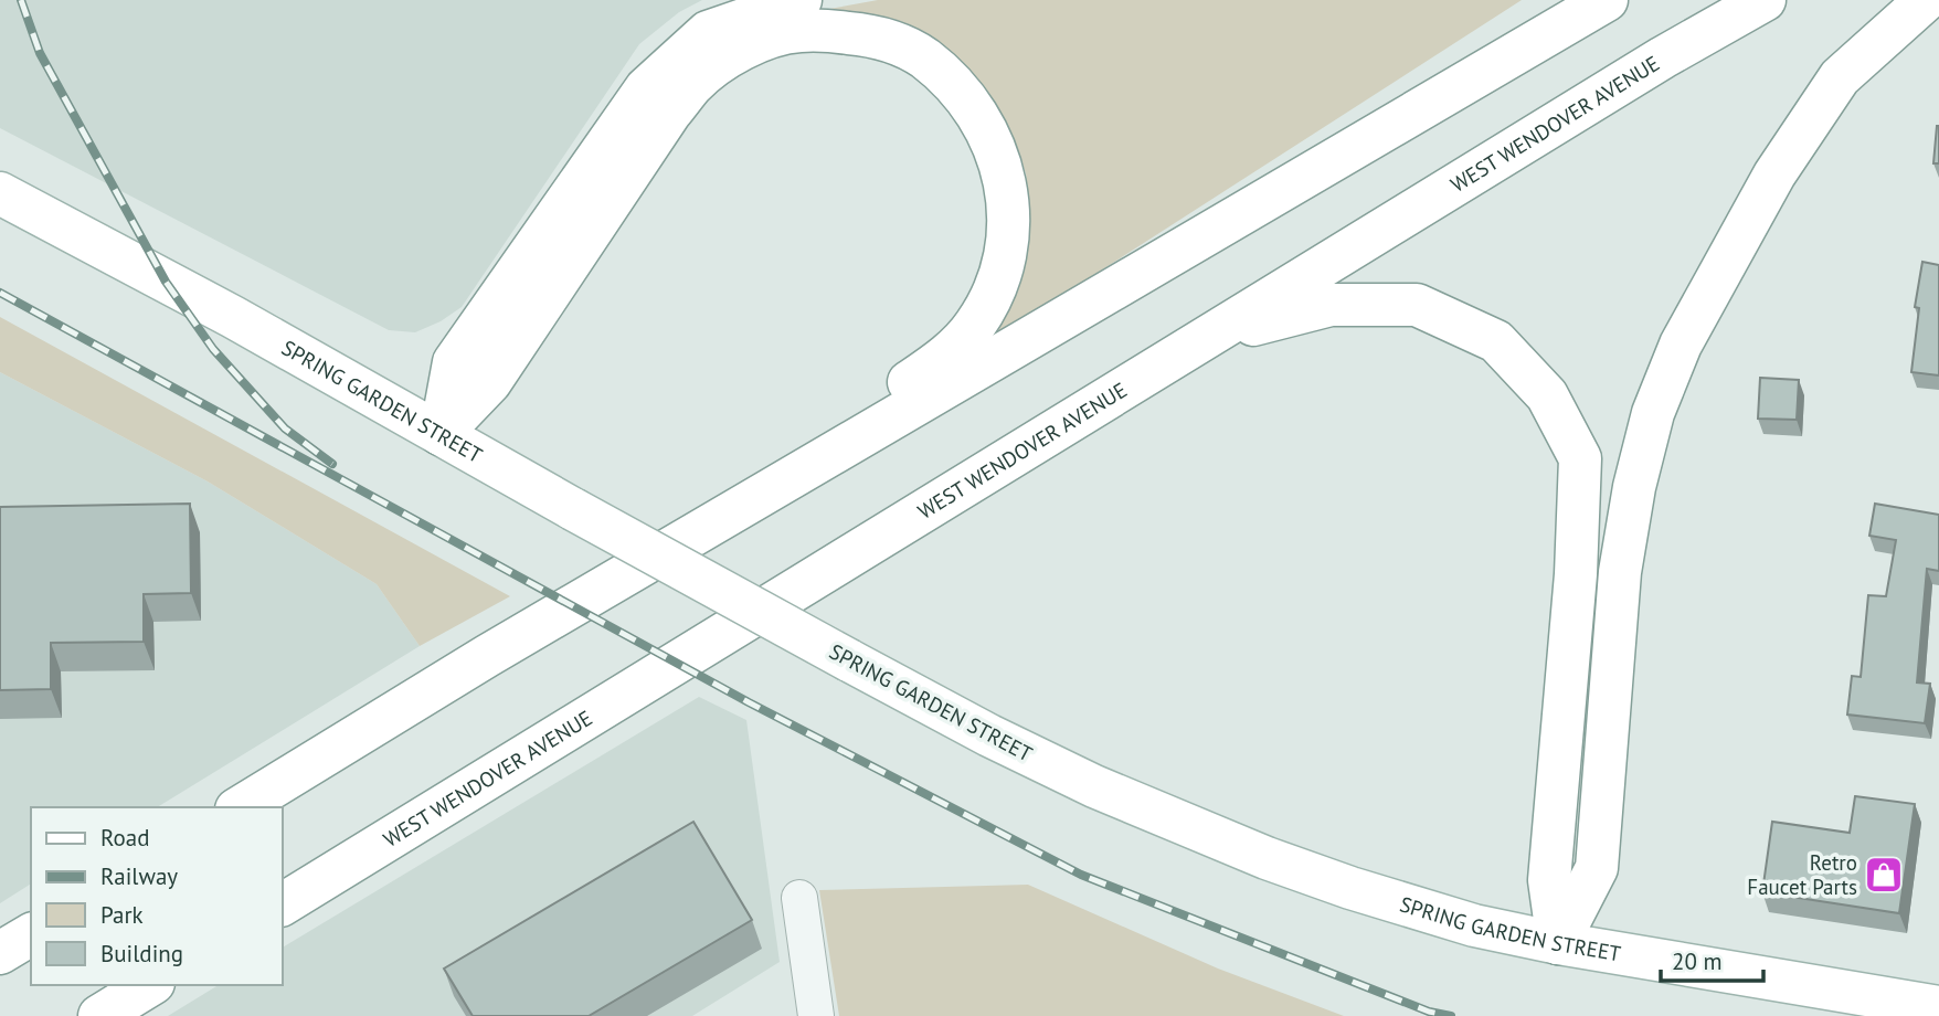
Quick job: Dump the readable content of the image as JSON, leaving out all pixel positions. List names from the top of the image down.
{
  "streets": {
    "main road": ["WEST WENDOVER AVENUE", "SPRING GARDEN STREET"]
  },
  "places": {
    "shop": ["Retro Faucet Parts"]
  },
  "legend": [
    "Road",
    "Railway",
    "Park",
    "Building"
  ],
  "scale_bar": "20 m"
}
